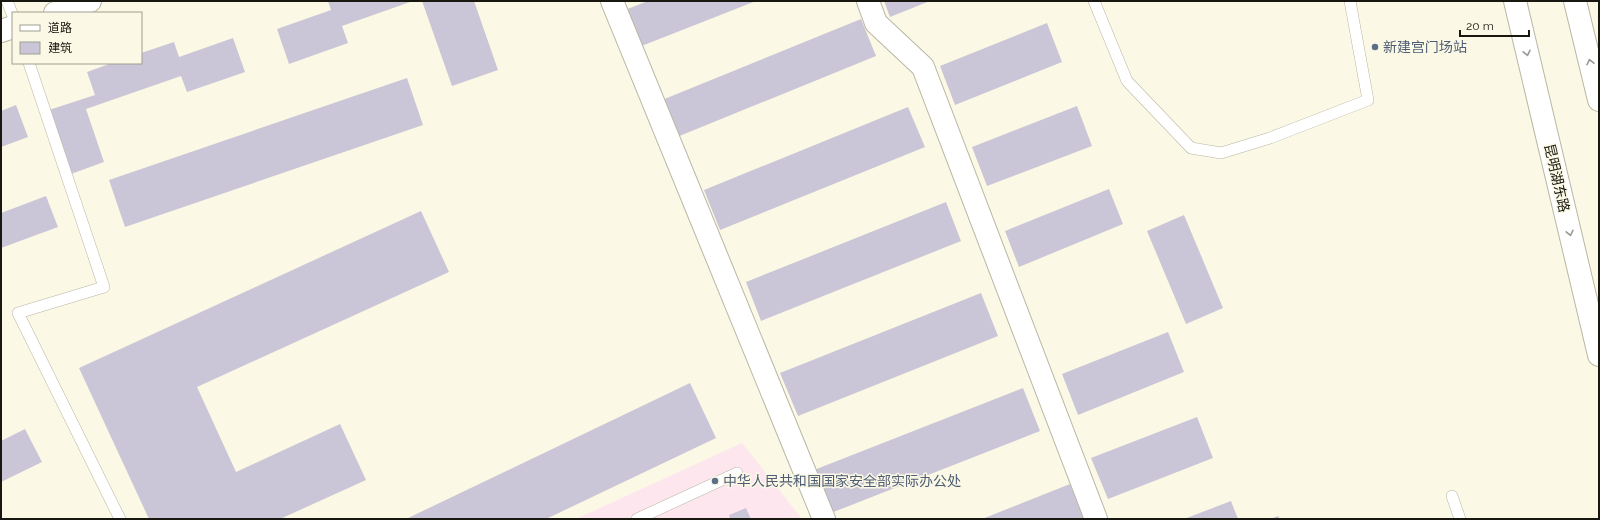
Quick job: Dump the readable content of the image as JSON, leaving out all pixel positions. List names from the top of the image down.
{
  "streets": {
    "street": ["昆明湖东路"]
  },
  "one_way": ["昆明湖东路"],
  "places": ["新建宫门场站", "中华人民共和国国家安全部实际办公处"],
  "legend": ["道路", "建筑"],
  "scale_bar": "20 m"
}
